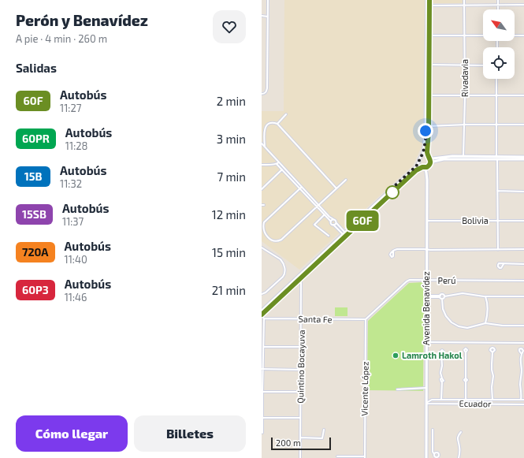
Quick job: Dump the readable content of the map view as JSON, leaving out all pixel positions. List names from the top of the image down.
{
  "streets": {
    "main road": ["Avenida Benavídez"],
    "street": [
      "Rivadavia",
      "Bolivia",
      "Perú",
      "Santa Fe",
      "Quintino Bocayuva",
      "Vicente López",
      "Ecuador"
    ]
  },
  "crossings": [
    ["Bolivia", "Avenida Benavídez"],
    ["Perú", "Avenida Benavídez"],
    ["Perú", "Santa Fe"],
    ["Perú", "Vicente López"],
    ["Avenida Benavídez", "Ecuador"],
    ["Santa Fe", "Quintino Bocayuva"],
    ["Santa Fe", "Vicente López"]
  ],
  "places": ["Lamroth Hakol"],
  "lines": ["bus line 60F"],
  "scale_bar": "200 m",
  "north": "top left",
  "page": {
    "heading": [
      ["Perón y Benavídez", "A pie · 4 min · 260 m"],
      "Salidas"
    ],
    "on_map": "60F",
    "list": [
      {
        "mark": "60F",
        "name": "Autobús",
        "note": "11:27",
        "value": "2 min"
      },
      {
        "mark": "60PR",
        "name": "Autobús",
        "note": "11:28",
        "value": "3 min"
      },
      {
        "mark": "15B",
        "name": "Autobús",
        "note": "11:32",
        "value": "7 min"
      },
      {
        "mark": "15SB",
        "name": "Autobús",
        "note": "11:37",
        "value": "12 min"
      },
      {
        "mark": "720A",
        "name": "Autobús",
        "note": "11:40",
        "value": "15 min"
      },
      {
        "mark": "60P3",
        "name": "Autobús",
        "note": "11:46",
        "value": "21 min"
      }
    ],
    "buttons": ["Cómo llegar", "Billetes"],
    "scale": "200 m"
  }
}
